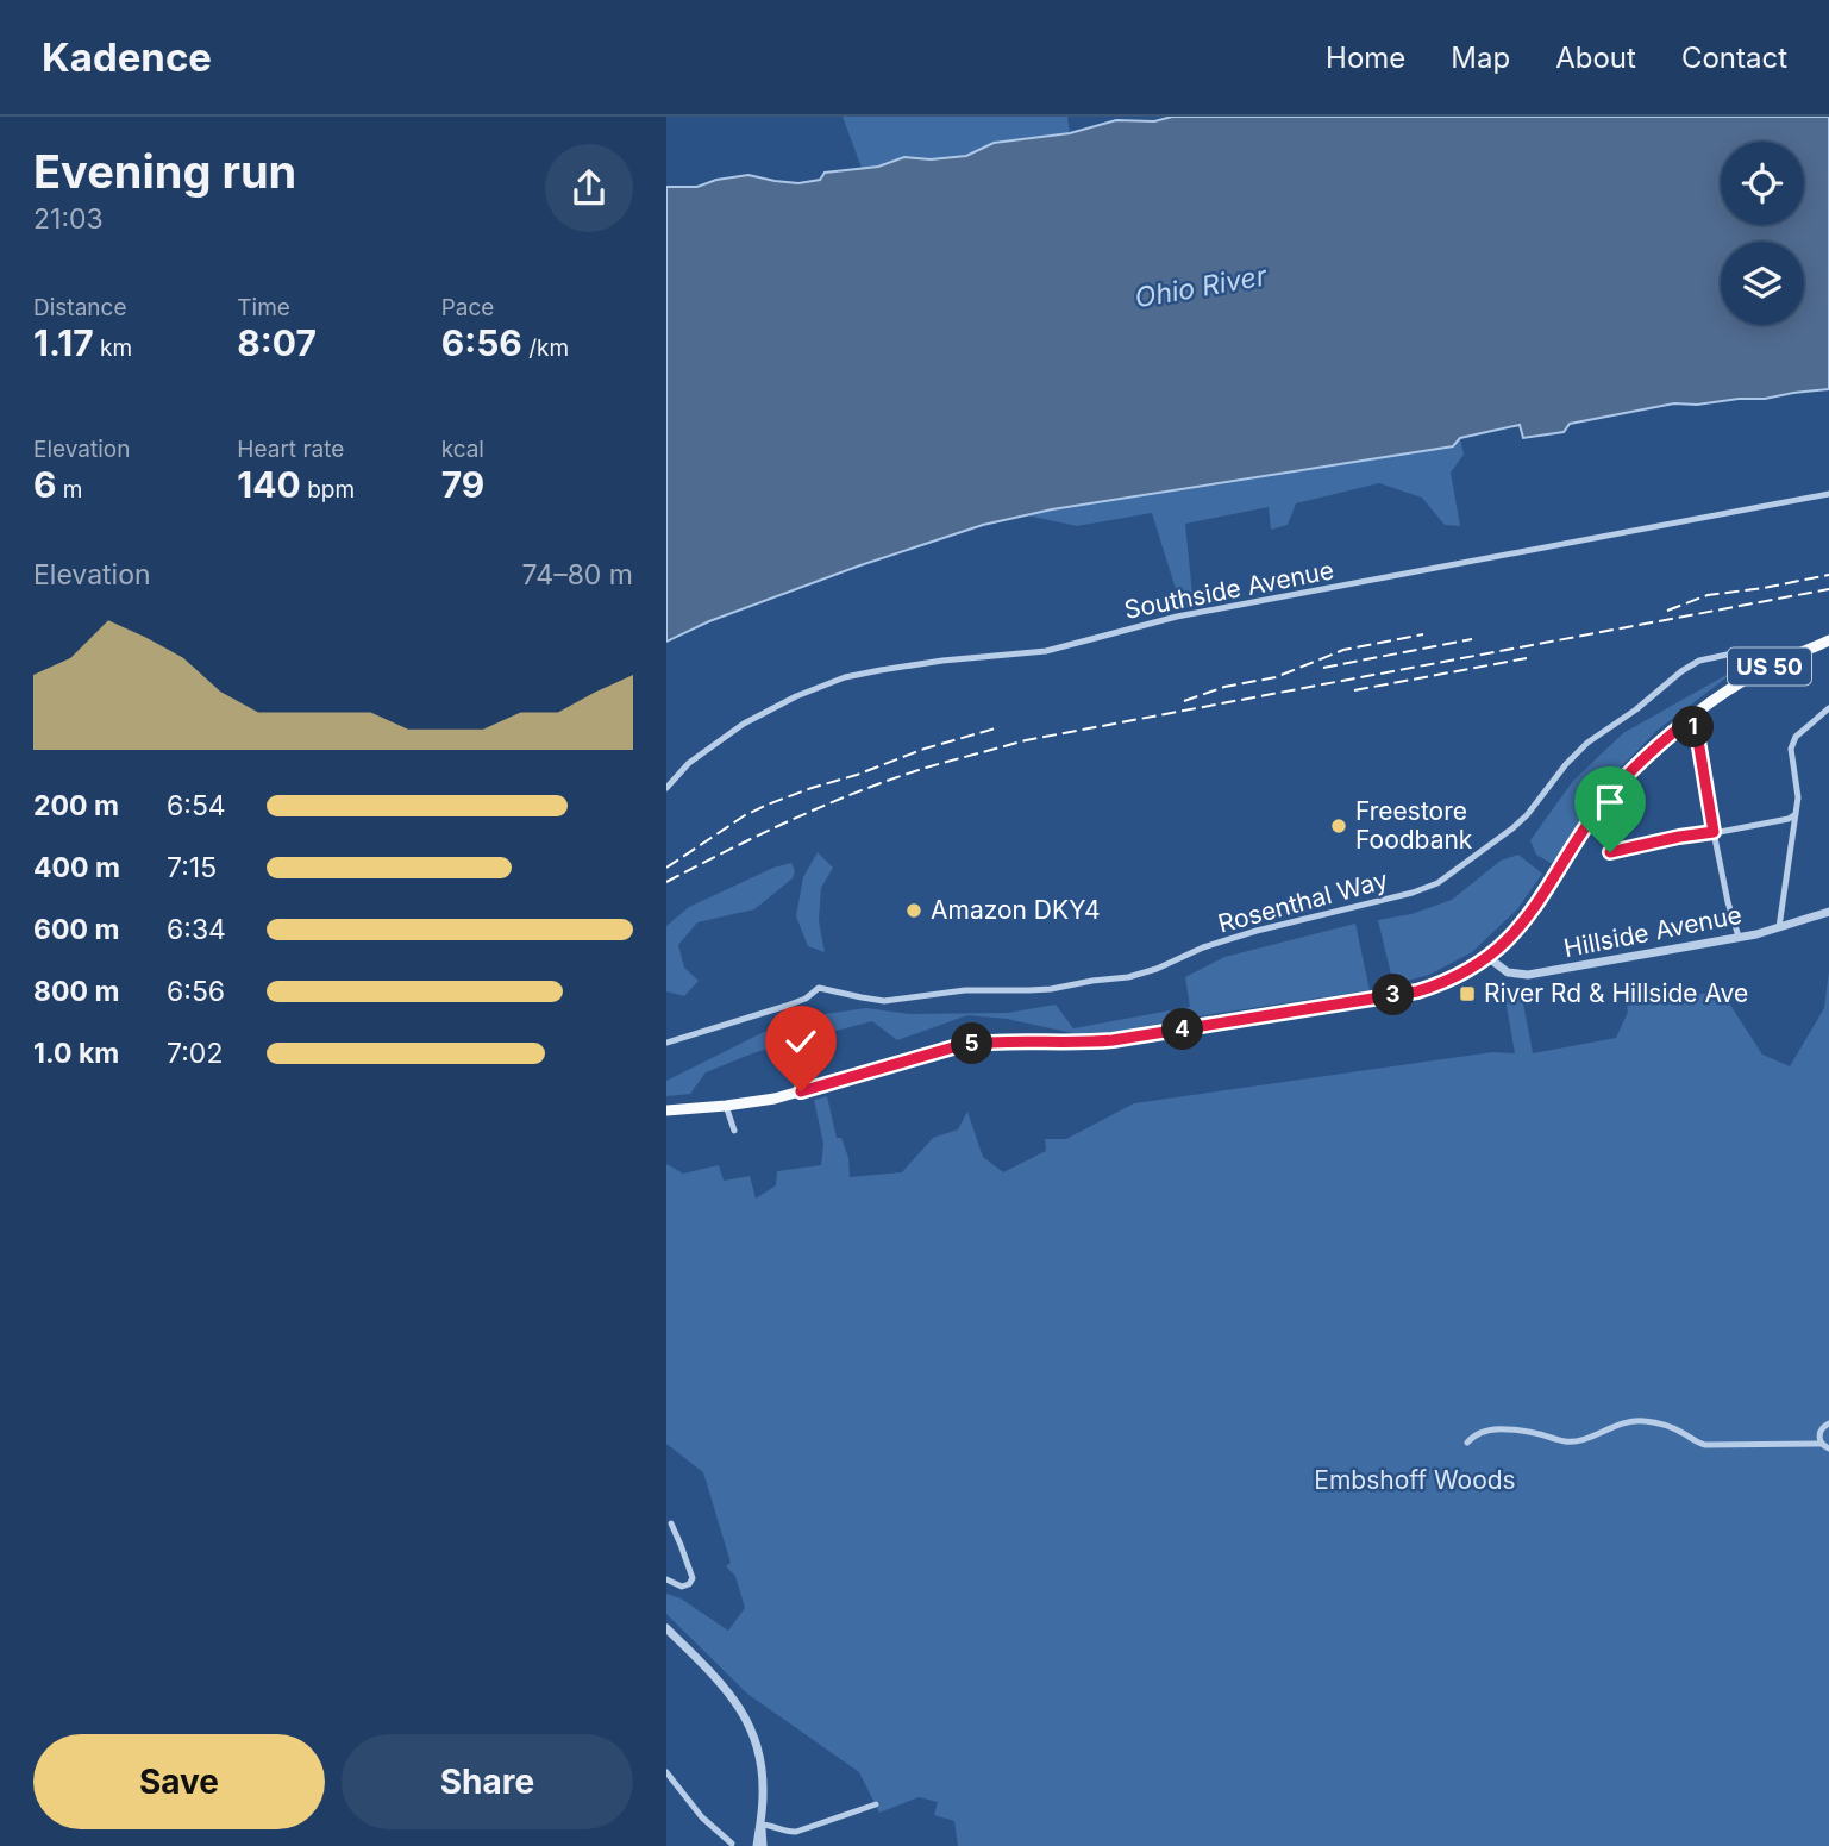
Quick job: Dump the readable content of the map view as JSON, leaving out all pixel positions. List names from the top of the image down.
{
  "streets": {
    "main road": ["US 50"],
    "street": ["Southside Avenue", "Rosenthal Way", "Hillside Avenue"]
  },
  "crossings": [
    ["US 50", "Rosenthal Way"],
    ["US 50", "Hillside Avenue"]
  ],
  "water": ["Ohio River"],
  "parks": ["Embshoff Woods"],
  "places": {
    "other": ["Freestore Foodbank", "Amazon DKY4"],
    "transit": ["River Rd & Hillside Ave"]
  },
  "page": {
    "header": "Kadence",
    "nav": [
      "Home",
      "Map",
      "About",
      "Contact"
    ],
    "heading": ["Evening run", "21:03"],
    "stats": [
      ["Distance", "1.17 km"],
      ["Time", "8:07"],
      ["Pace", "6:56 /km"],
      ["Elevation", "6 m"],
      ["Heart rate", "140 bpm"],
      ["kcal", "79"]
    ],
    "chart": ["Elevation", "74–80 m"],
    "pins": [
      "1",
      "3",
      "4",
      "5"
    ],
    "list": [
      {
        "name": "200 m",
        "note": "6:54"
      },
      {
        "name": "400 m",
        "note": "7:15"
      },
      {
        "name": "600 m",
        "note": "6:34"
      },
      {
        "name": "800 m",
        "note": "6:56"
      },
      {
        "name": "1.0 km",
        "note": "7:02"
      }
    ],
    "buttons": ["Save", "Share"]
  }
}
